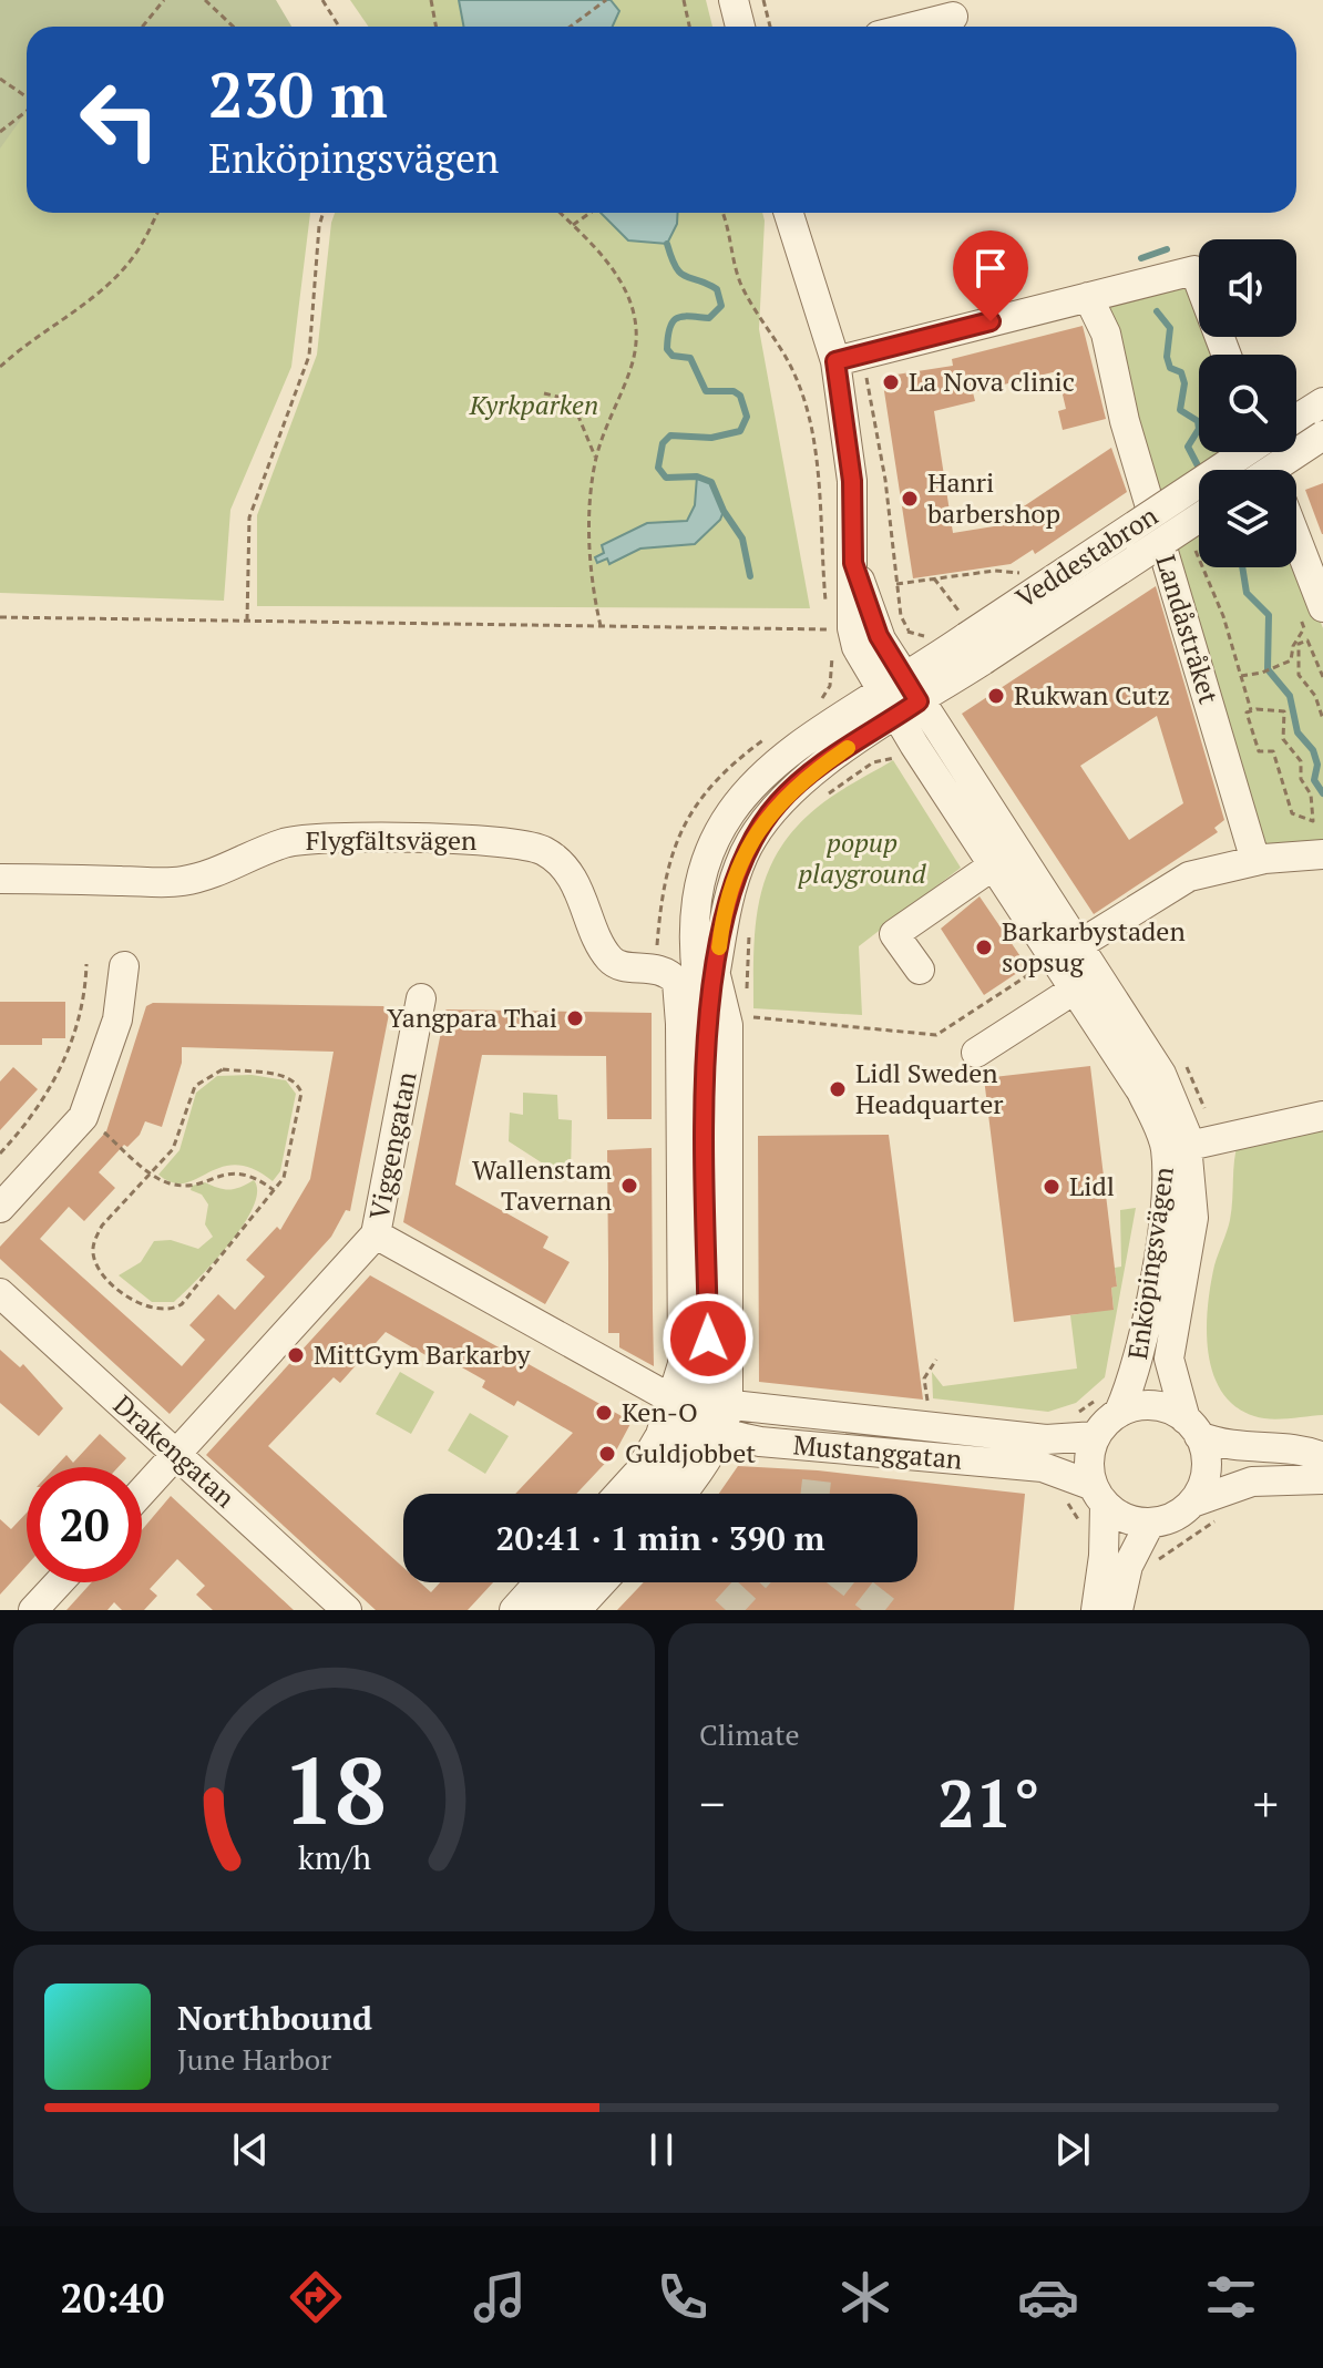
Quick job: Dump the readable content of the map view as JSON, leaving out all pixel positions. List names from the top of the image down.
{
  "streets": {
    "street": [
      "Veddestabron",
      "Landåstråket",
      "Flygfältsvägen",
      "Viggengatan",
      "Enköpingsvägen",
      "Drakengatan",
      "Mustanggatan"
    ]
  },
  "crossings": [
    ["Veddestabron", "Enköpingsvägen"],
    ["Viggengatan", "Drakengatan"],
    ["Viggengatan", "Mustanggatan"],
    ["Enköpingsvägen", "Mustanggatan"]
  ],
  "parks": ["Kyrkparken", "popup playground"],
  "places": [
    "La Nova clinic",
    "Hanri barbershop",
    "Rukwan Cutz",
    "Barkarbystaden sopsug",
    "Yangpara Thai",
    "Lidl Sweden Headquarter",
    "Wallenstam Tavernan",
    "Lidl",
    "MittGym Barkarby",
    "Ken-O",
    "Guldjobbet"
  ],
  "page": {
    "turn": ["230 m", "Enköpingsvägen"],
    "limit": "20",
    "trip": "20:41 · 1 min · 390 m",
    "tile": "Climate",
    "heat": ["−", "21°", "+"],
    "song": ["Northbound", "June Harbor"],
    "tabs": "20:40",
    "gauge": ["18", "km/h"]
  }
}
